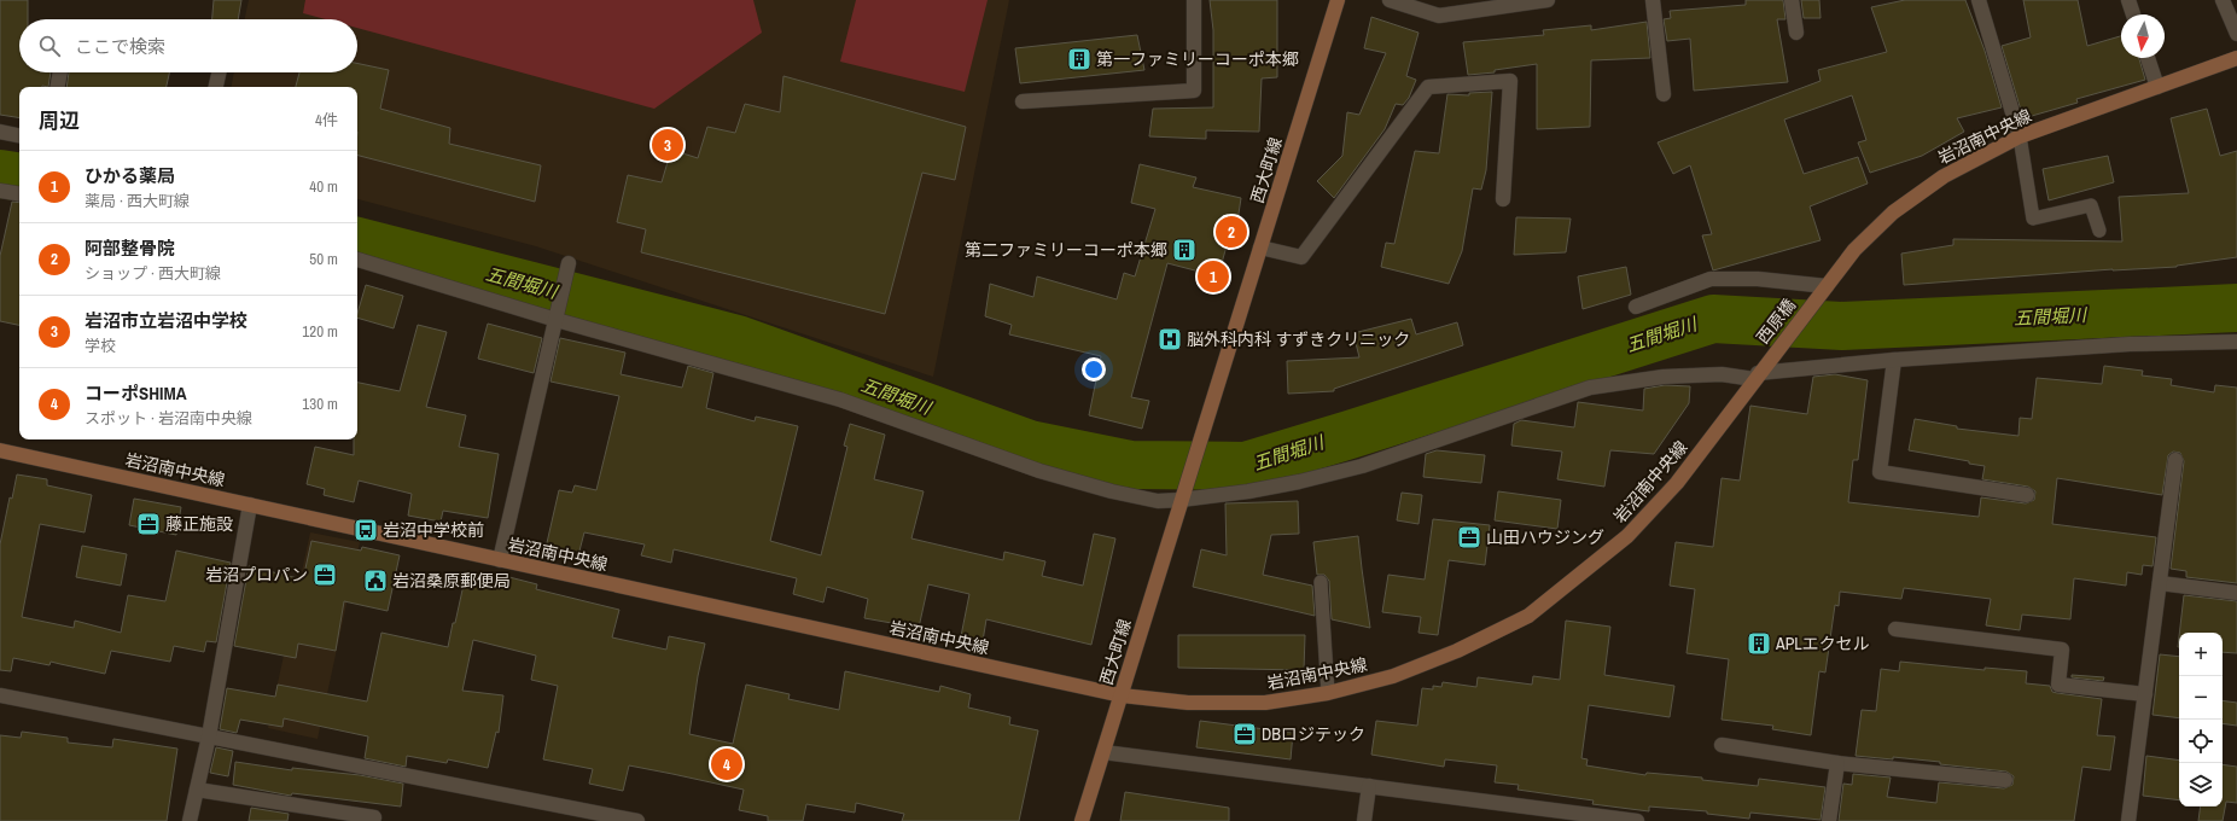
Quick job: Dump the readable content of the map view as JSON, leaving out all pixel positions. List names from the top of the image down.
{
  "streets": {
    "street": ["岩沼南中央線", "西大町線", "西原橋"]
  },
  "crossings": [
    ["岩沼南中央線", "西大町線"],
    ["岩沼南中央線", "西原橋"]
  ],
  "water": ["五間堀川"],
  "places": {
    "building": ["第一ファミリーコーポ本郷", "第二ファミリーコーポ本郷", "APLエクセル"],
    "hospital": ["脳外科内科 すずきクリニック"],
    "office": [
      "藤正施設",
      "山田ハウジング",
      "岩沼プロパン",
      "DBロジテック"
    ],
    "bus stop": ["岩沼中学校前"],
    "public building": ["岩沼桑原郵便局"]
  },
  "north": "bottom",
  "page": {
    "search": "ここで検索",
    "heading": ["周辺", "4件"],
    "pins": [
      "3",
      "2",
      "1",
      "4"
    ],
    "list": [
      {
        "mark": "1",
        "name": "ひかる薬局",
        "note": "薬局 · 西大町線",
        "value": "40 m"
      },
      {
        "mark": "2",
        "name": "阿部整骨院",
        "note": "ショップ · 西大町線",
        "value": "50 m"
      },
      {
        "mark": "3",
        "name": "岩沼市立岩沼中学校",
        "note": "学校",
        "value": "120 m"
      },
      {
        "mark": "4",
        "name": "コーポSHIMA",
        "note": "スポット · 岩沼南中央線",
        "value": "130 m"
      }
    ],
    "map_buttons": ["+", "−"]
  }
}
